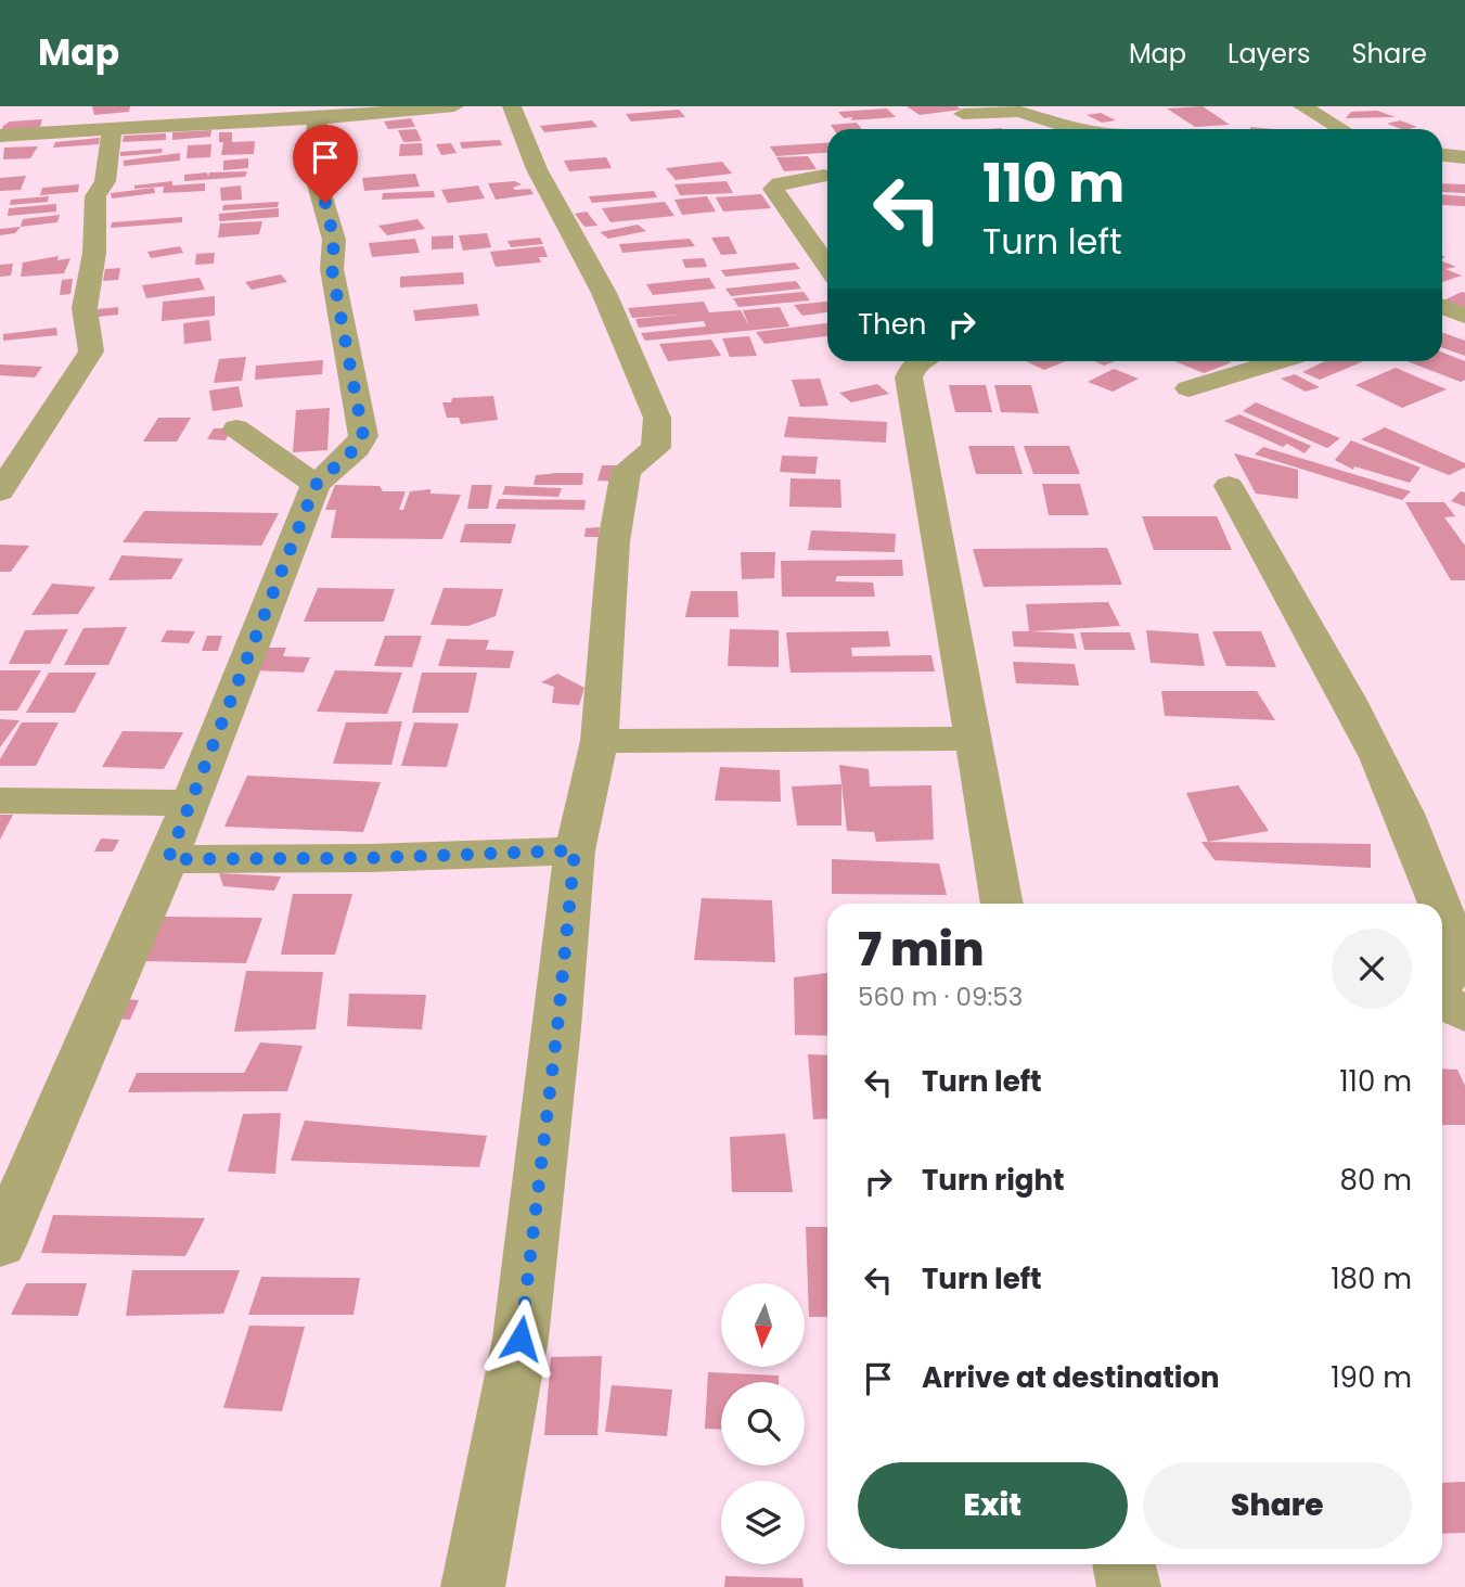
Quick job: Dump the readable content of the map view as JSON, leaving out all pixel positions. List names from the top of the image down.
{
  "north": "bottom",
  "page": {
    "header": "Map",
    "nav": ["Map", "Layers", "Share"],
    "turn": ["110 m", "Turn left"],
    "then": "Then",
    "heading": ["7 min", "560 m · 09:53"],
    "list": [
      {
        "name": "Turn left",
        "value": "110 m"
      },
      {
        "name": "Turn right",
        "value": "80 m"
      },
      {
        "name": "Turn left",
        "value": "180 m"
      },
      {
        "name": "Arrive at destination",
        "value": "190 m"
      }
    ],
    "buttons": ["Exit", "Share"]
  }
}
